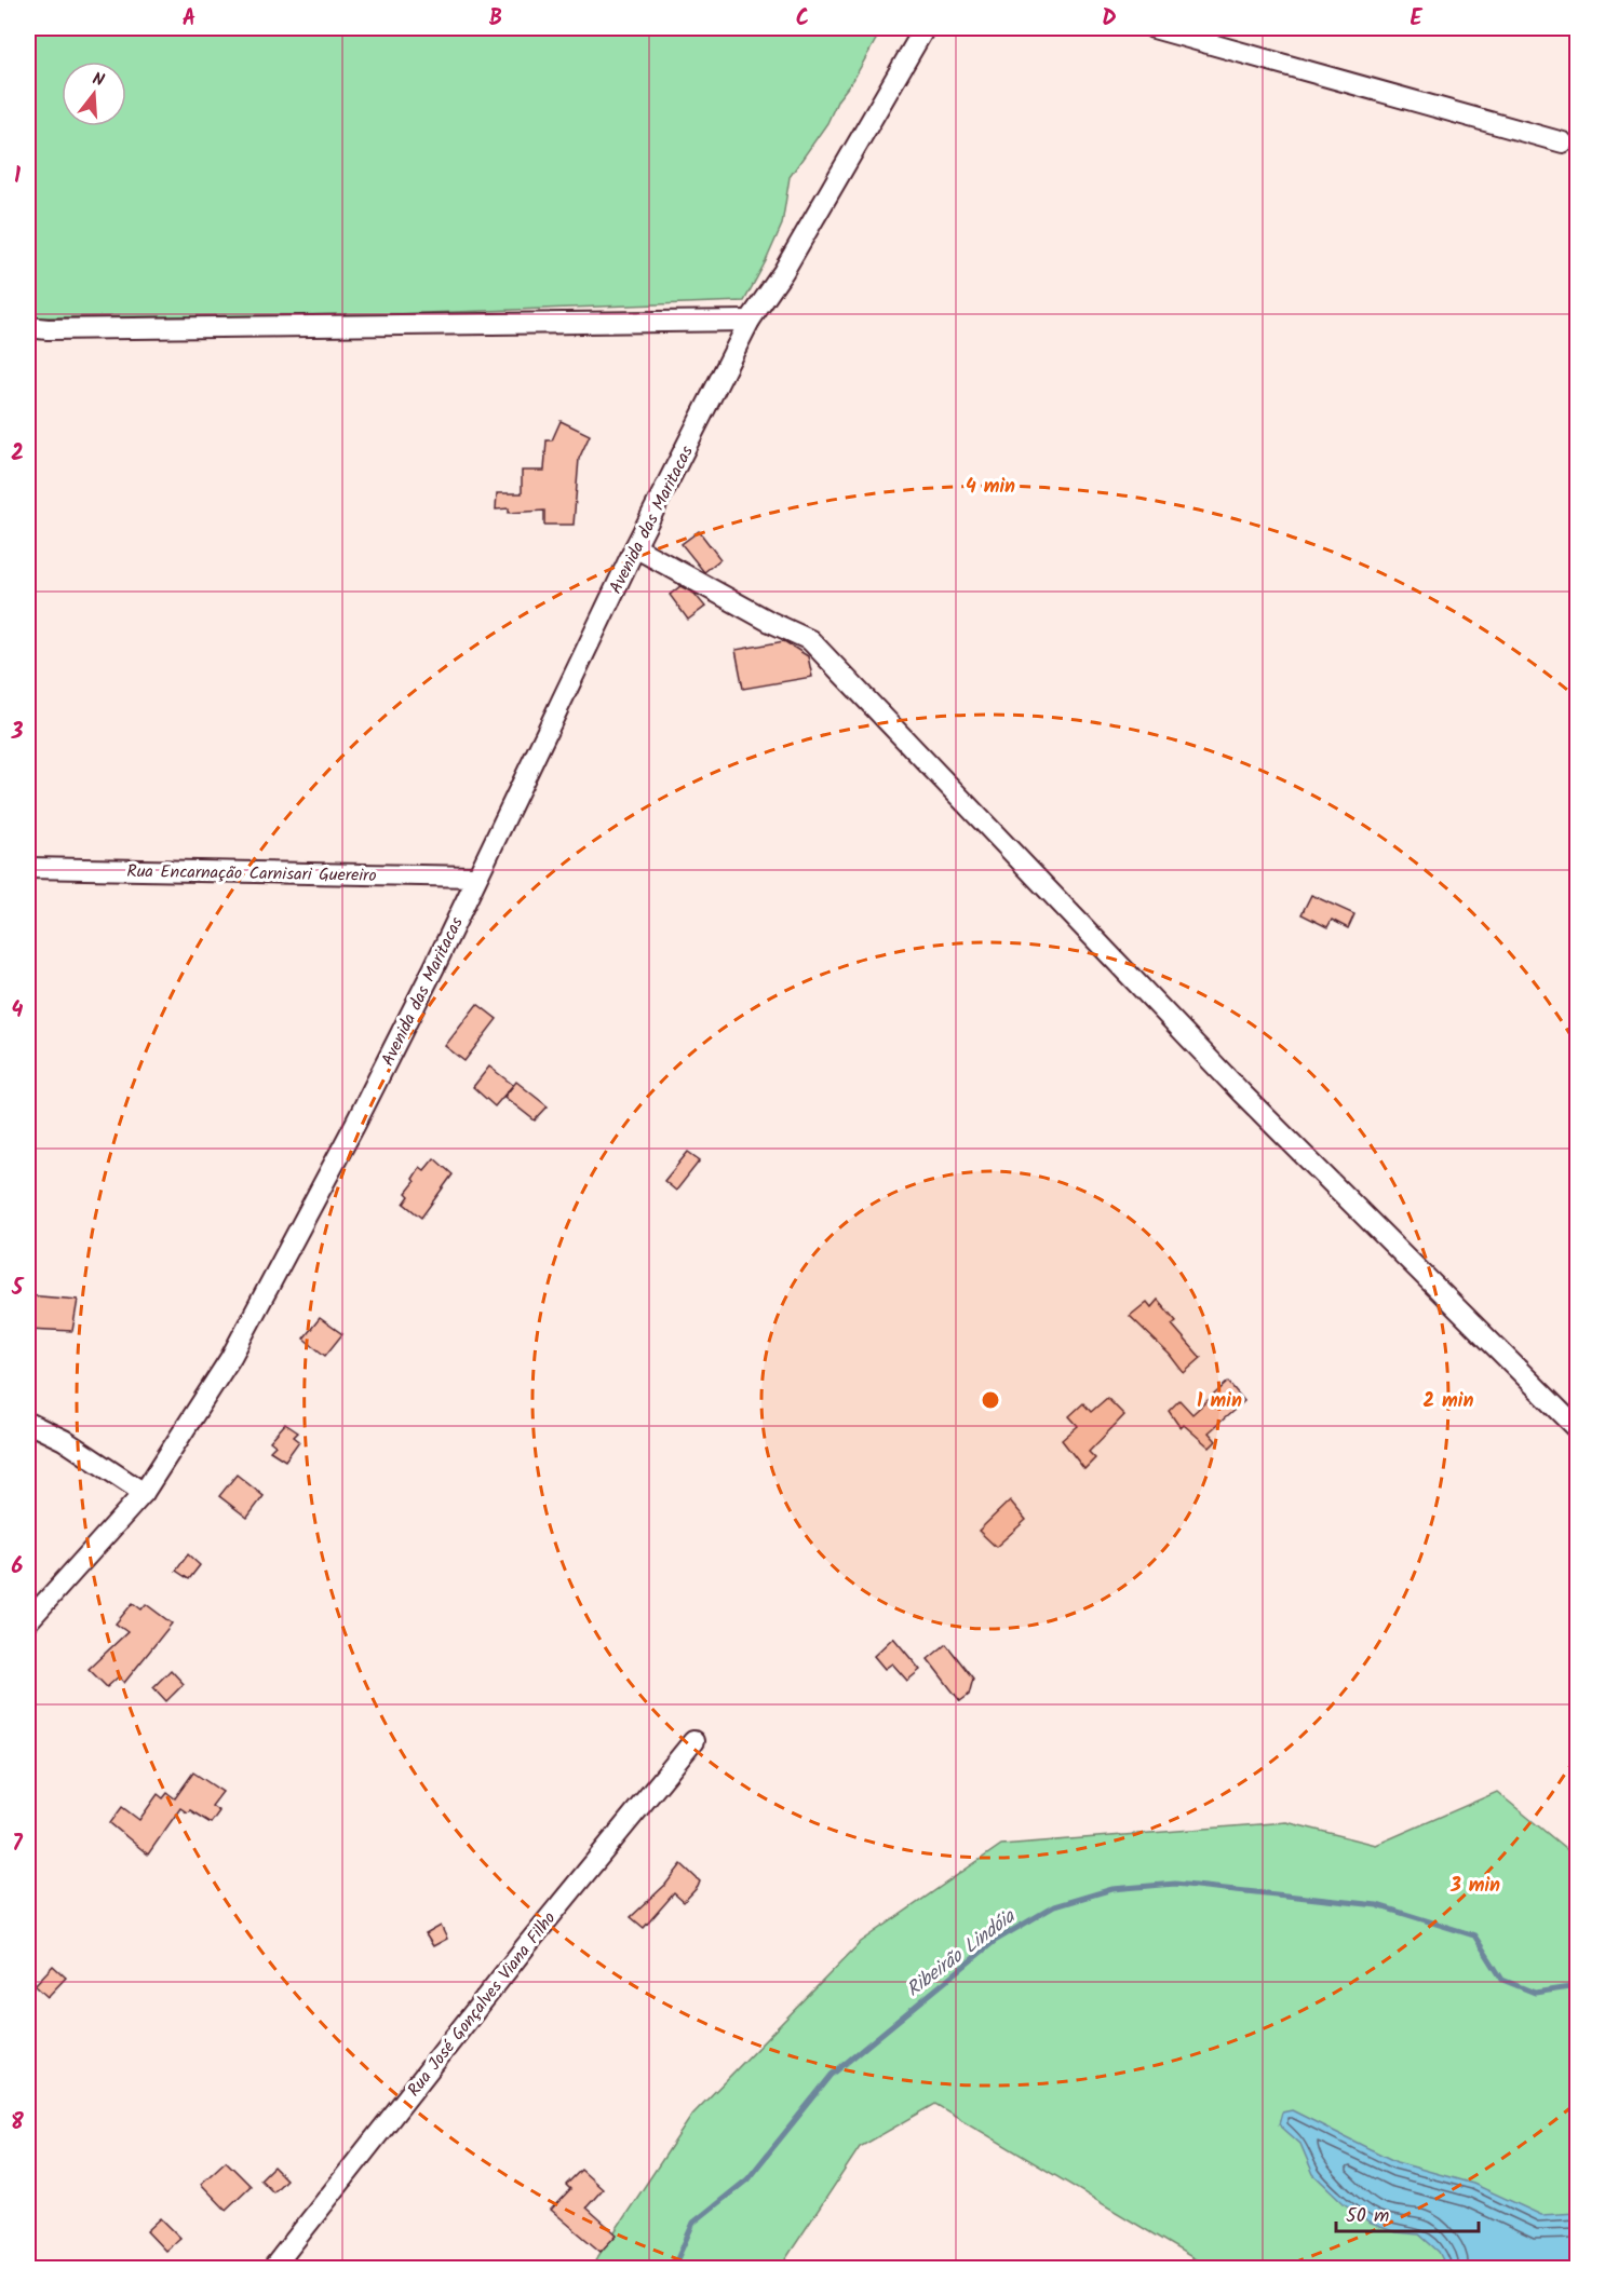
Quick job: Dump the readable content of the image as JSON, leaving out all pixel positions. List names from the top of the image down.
{
  "streets": {
    "street": ["Avenida das Maritacas", "Rua Encarnação Carnisari Guereiro", "Rua José Gonçalves Viana Filho"]
  },
  "crossings": [
    ["Avenida das Maritacas", "Rua Encarnação Carnisari Guereiro"]
  ],
  "water": ["Ribeirão Lindóia"],
  "scale_bar": "50 m",
  "north": "top",
  "grid": {
    "columns": [
      "A",
      "B",
      "C",
      "D",
      "E"
    ],
    "rows": [
      "1",
      "2",
      "3",
      "4",
      "5",
      "6",
      "7",
      "8"
    ]
  },
  "rings": [
    "4 min",
    "1 min",
    "2 min",
    "3 min"
  ]
}
